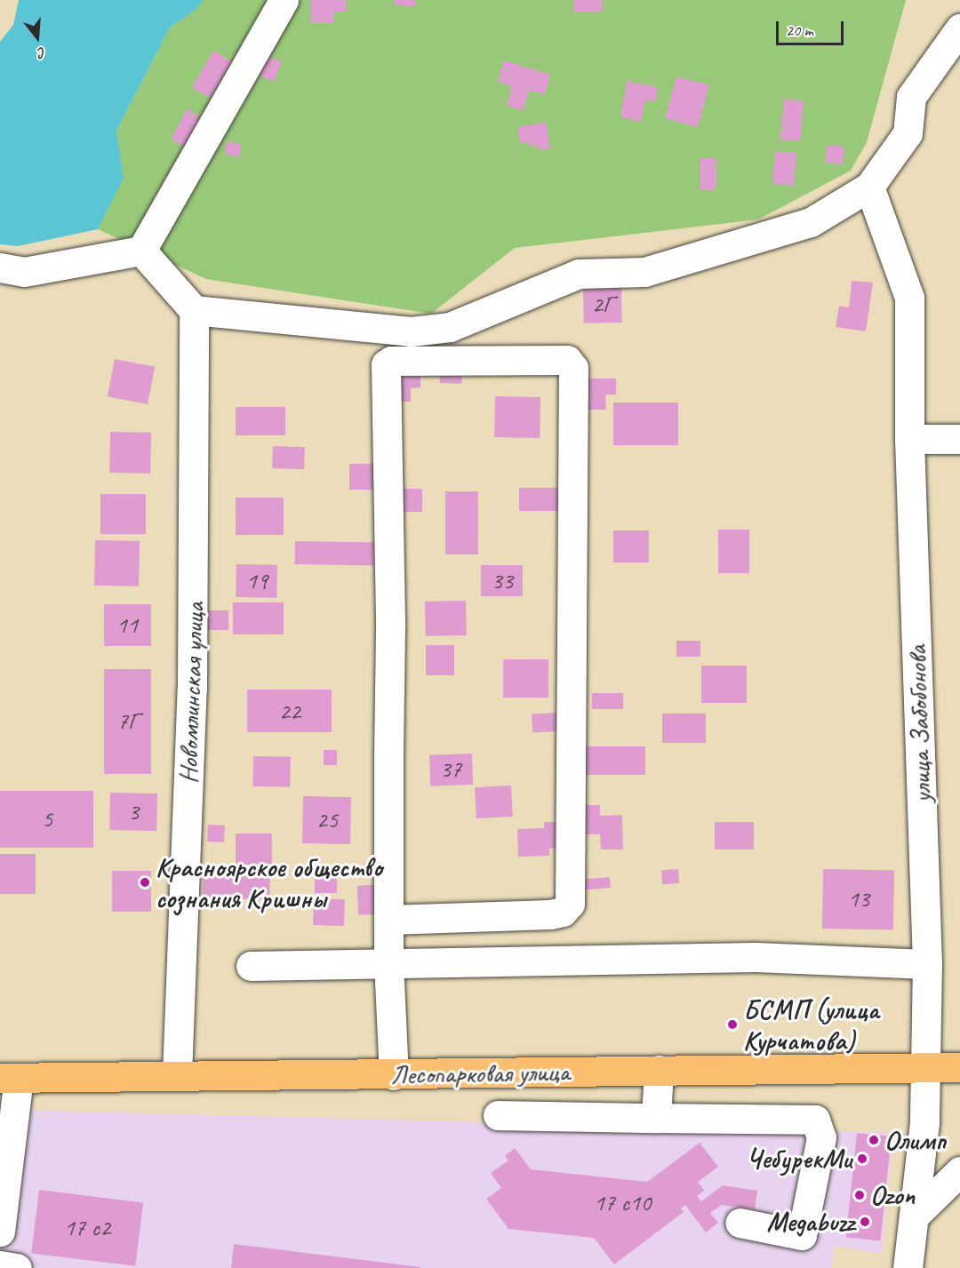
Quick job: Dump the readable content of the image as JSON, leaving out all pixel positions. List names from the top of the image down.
{
  "streets": {
    "main road": ["Лесопарковая улица"],
    "street": ["Новомлинская улица", "улица Забобонова"]
  },
  "crossings": [
    ["Новомлинская улица", "Лесопарковая улица"],
    ["улица Забобонова", "Лесопарковая улица"]
  ],
  "places": [
    "Красноярское общество сознания Кришны",
    "БСМП (улица Курчатова)",
    "Олимп",
    "ЧебурекМи",
    "Ozon",
    "Megabuzz"
  ],
  "house_numbers": [
    "2Г",
    "19",
    "33",
    "11",
    "22",
    "7Г",
    "37",
    "3",
    "5",
    "25",
    "13",
    "17 с10",
    "17 с2"
  ],
  "scale_bar": "20 m",
  "north": "bottom"
}
